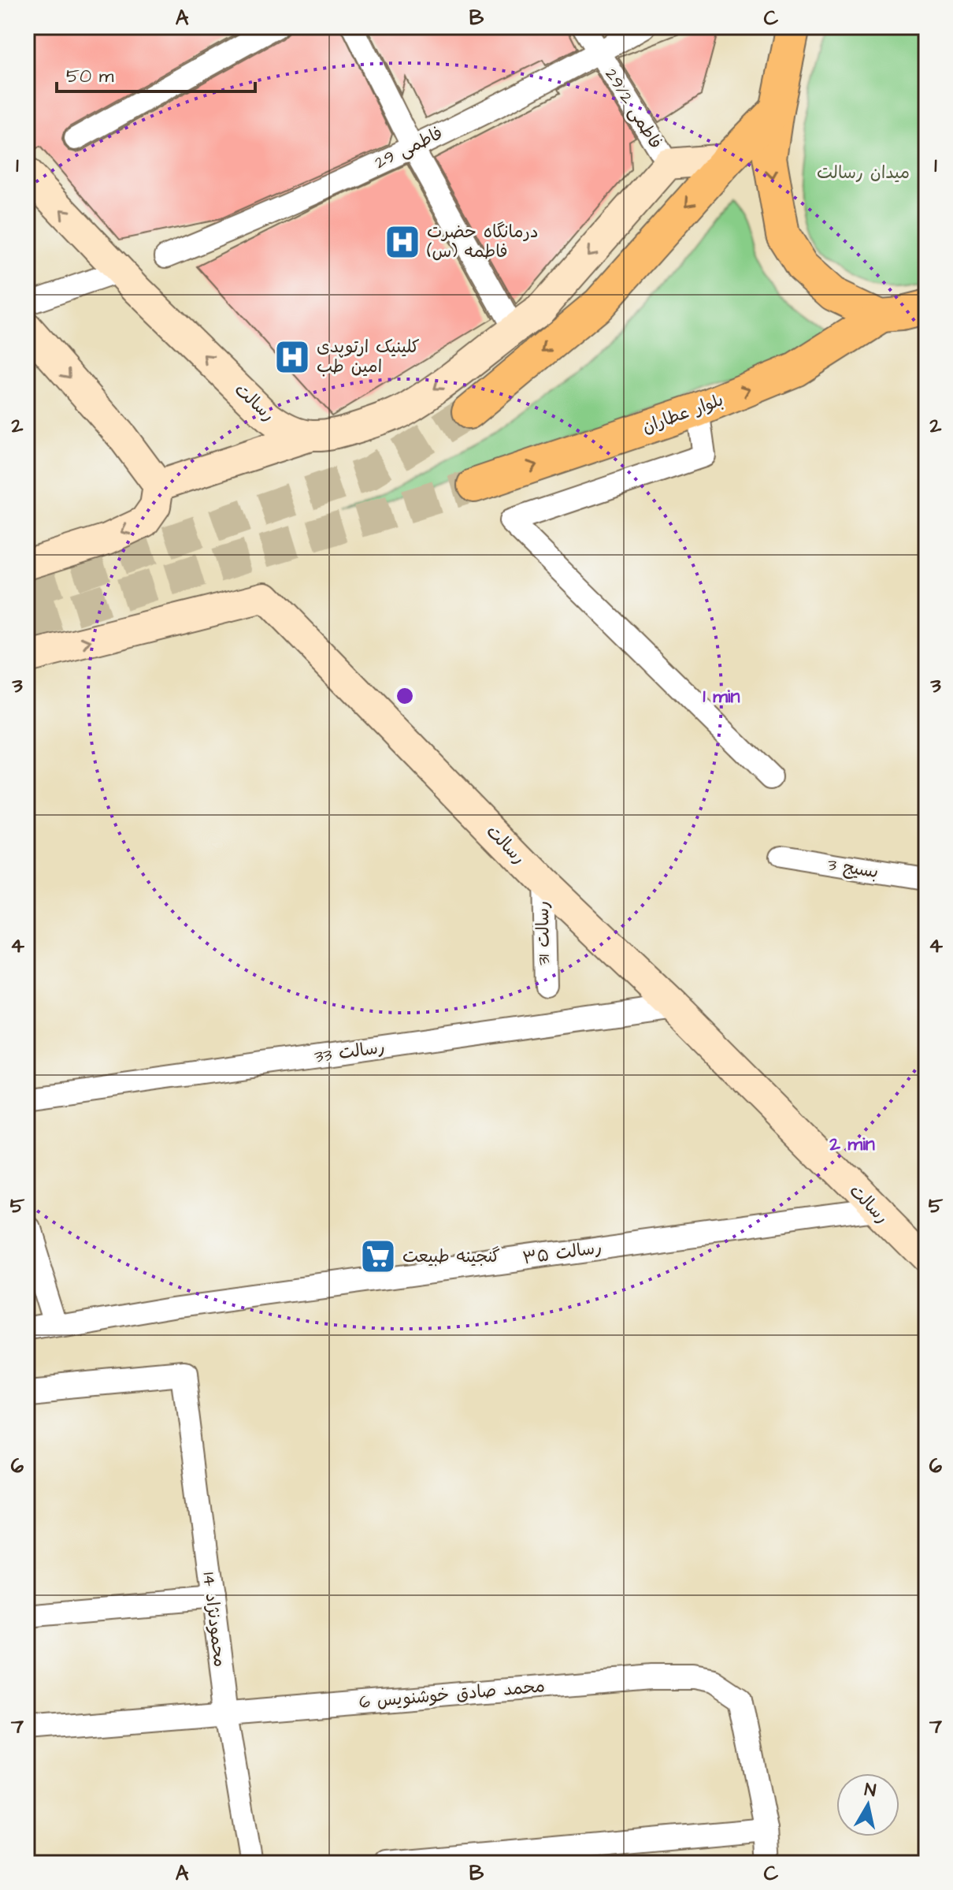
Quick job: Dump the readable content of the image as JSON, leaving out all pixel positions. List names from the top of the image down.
{
  "streets": {
    "main road": ["بلوار عطاران"],
    "street": [
      "فاطمی 29/2",
      "فاطمی 29",
      "رسالت",
      "بسیج 3",
      "رسالت 31",
      "رسالت 33",
      "رسالت ۳۵",
      "محمودنژاد 14",
      "محمد صادق خوشنویس 6"
    ]
  },
  "crossings": [
    ["فاطمی 29/2", "فاطمی 29"],
    ["فاطمی 29/2", "رسالت"],
    ["رسالت", "رسالت 31"],
    ["رسالت", "رسالت 33"],
    ["رسالت", "رسالت ۳۵"],
    ["محمودنژاد 14", "محمد صادق خوشنویس 6"]
  ],
  "parks": ["میدان رسالت"],
  "places": {
    "hospital": ["درمانگاه حضرت فاطمه (س)", "کلینیک ارتوپدی امین طب"],
    "supermarket": ["گنجینه طبیعت"]
  },
  "scale_bar": "50 m",
  "north": "top",
  "grid": {
    "columns": ["A", "B", "C"],
    "rows": [
      "1",
      "2",
      "3",
      "4",
      "5",
      "6",
      "7"
    ]
  },
  "rings": ["1 min", "2 min"]
}
